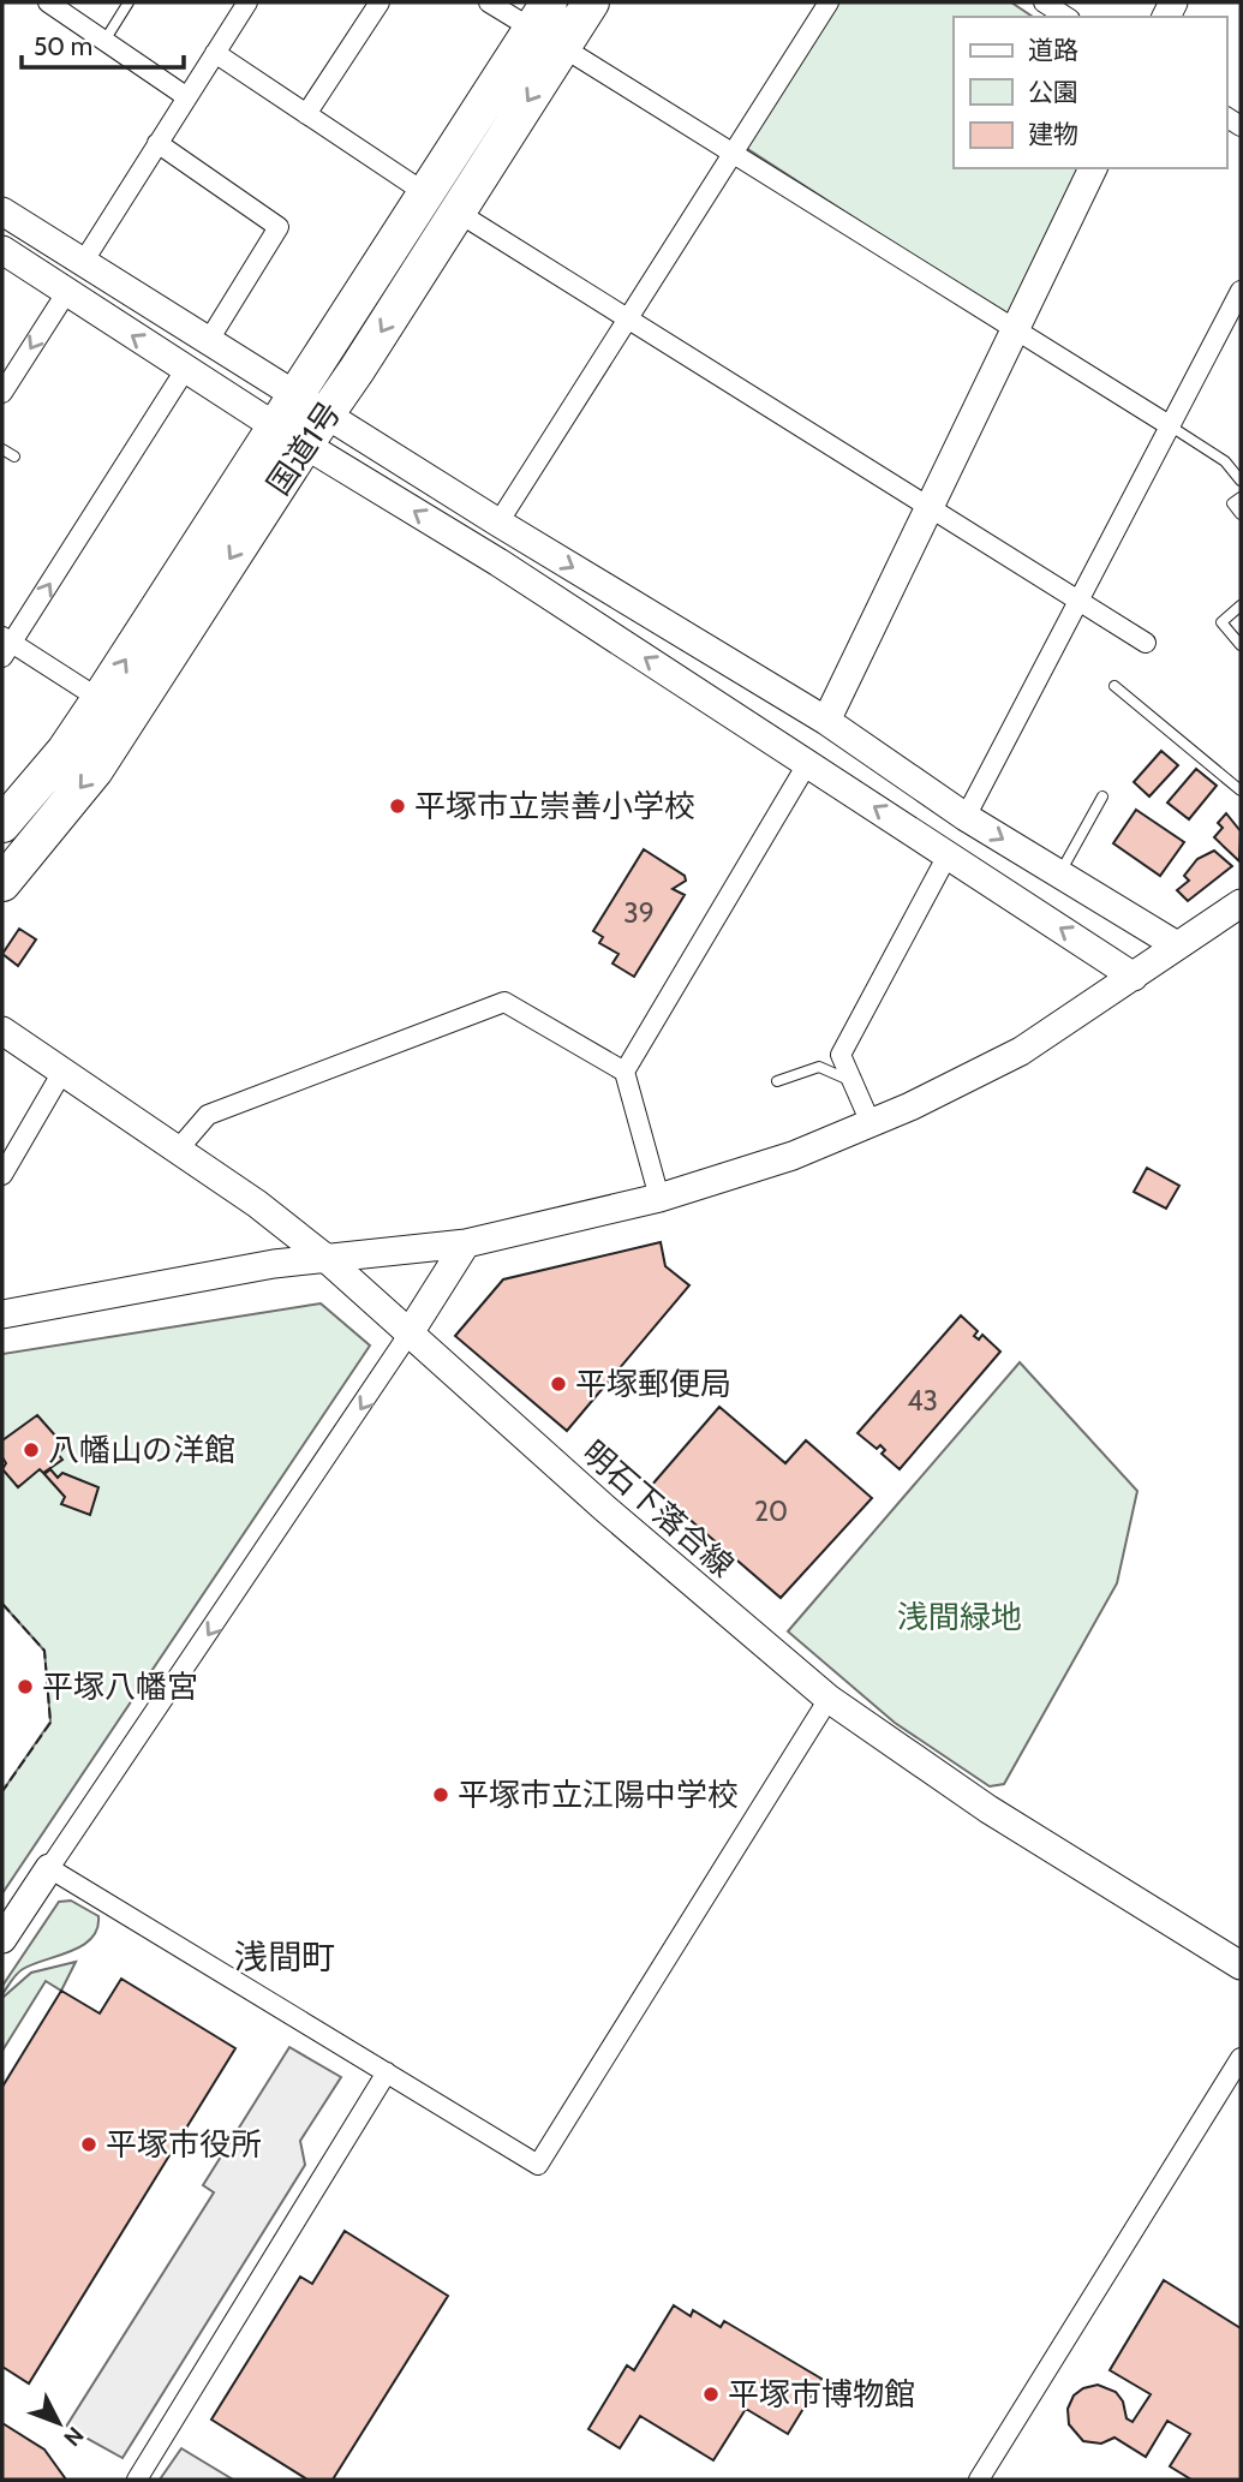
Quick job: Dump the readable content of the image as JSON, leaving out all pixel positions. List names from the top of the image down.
{
  "streets": {
    "highway": ["国道1号"],
    "street": ["明石下落合線"]
  },
  "districts": ["浅間町"],
  "parks": ["浅間緑地"],
  "places": [
    "平塚市立崇善小学校",
    "平塚郵便局",
    "八幡山の洋館",
    "平塚八幡宮",
    "平塚市立江陽中学校",
    "平塚市役所",
    "平塚市博物館"
  ],
  "house_numbers": ["39", "43", "20"],
  "legend": ["道路", "公園", "建物"],
  "scale_bar": "50 m",
  "north": "bottom right"
}
